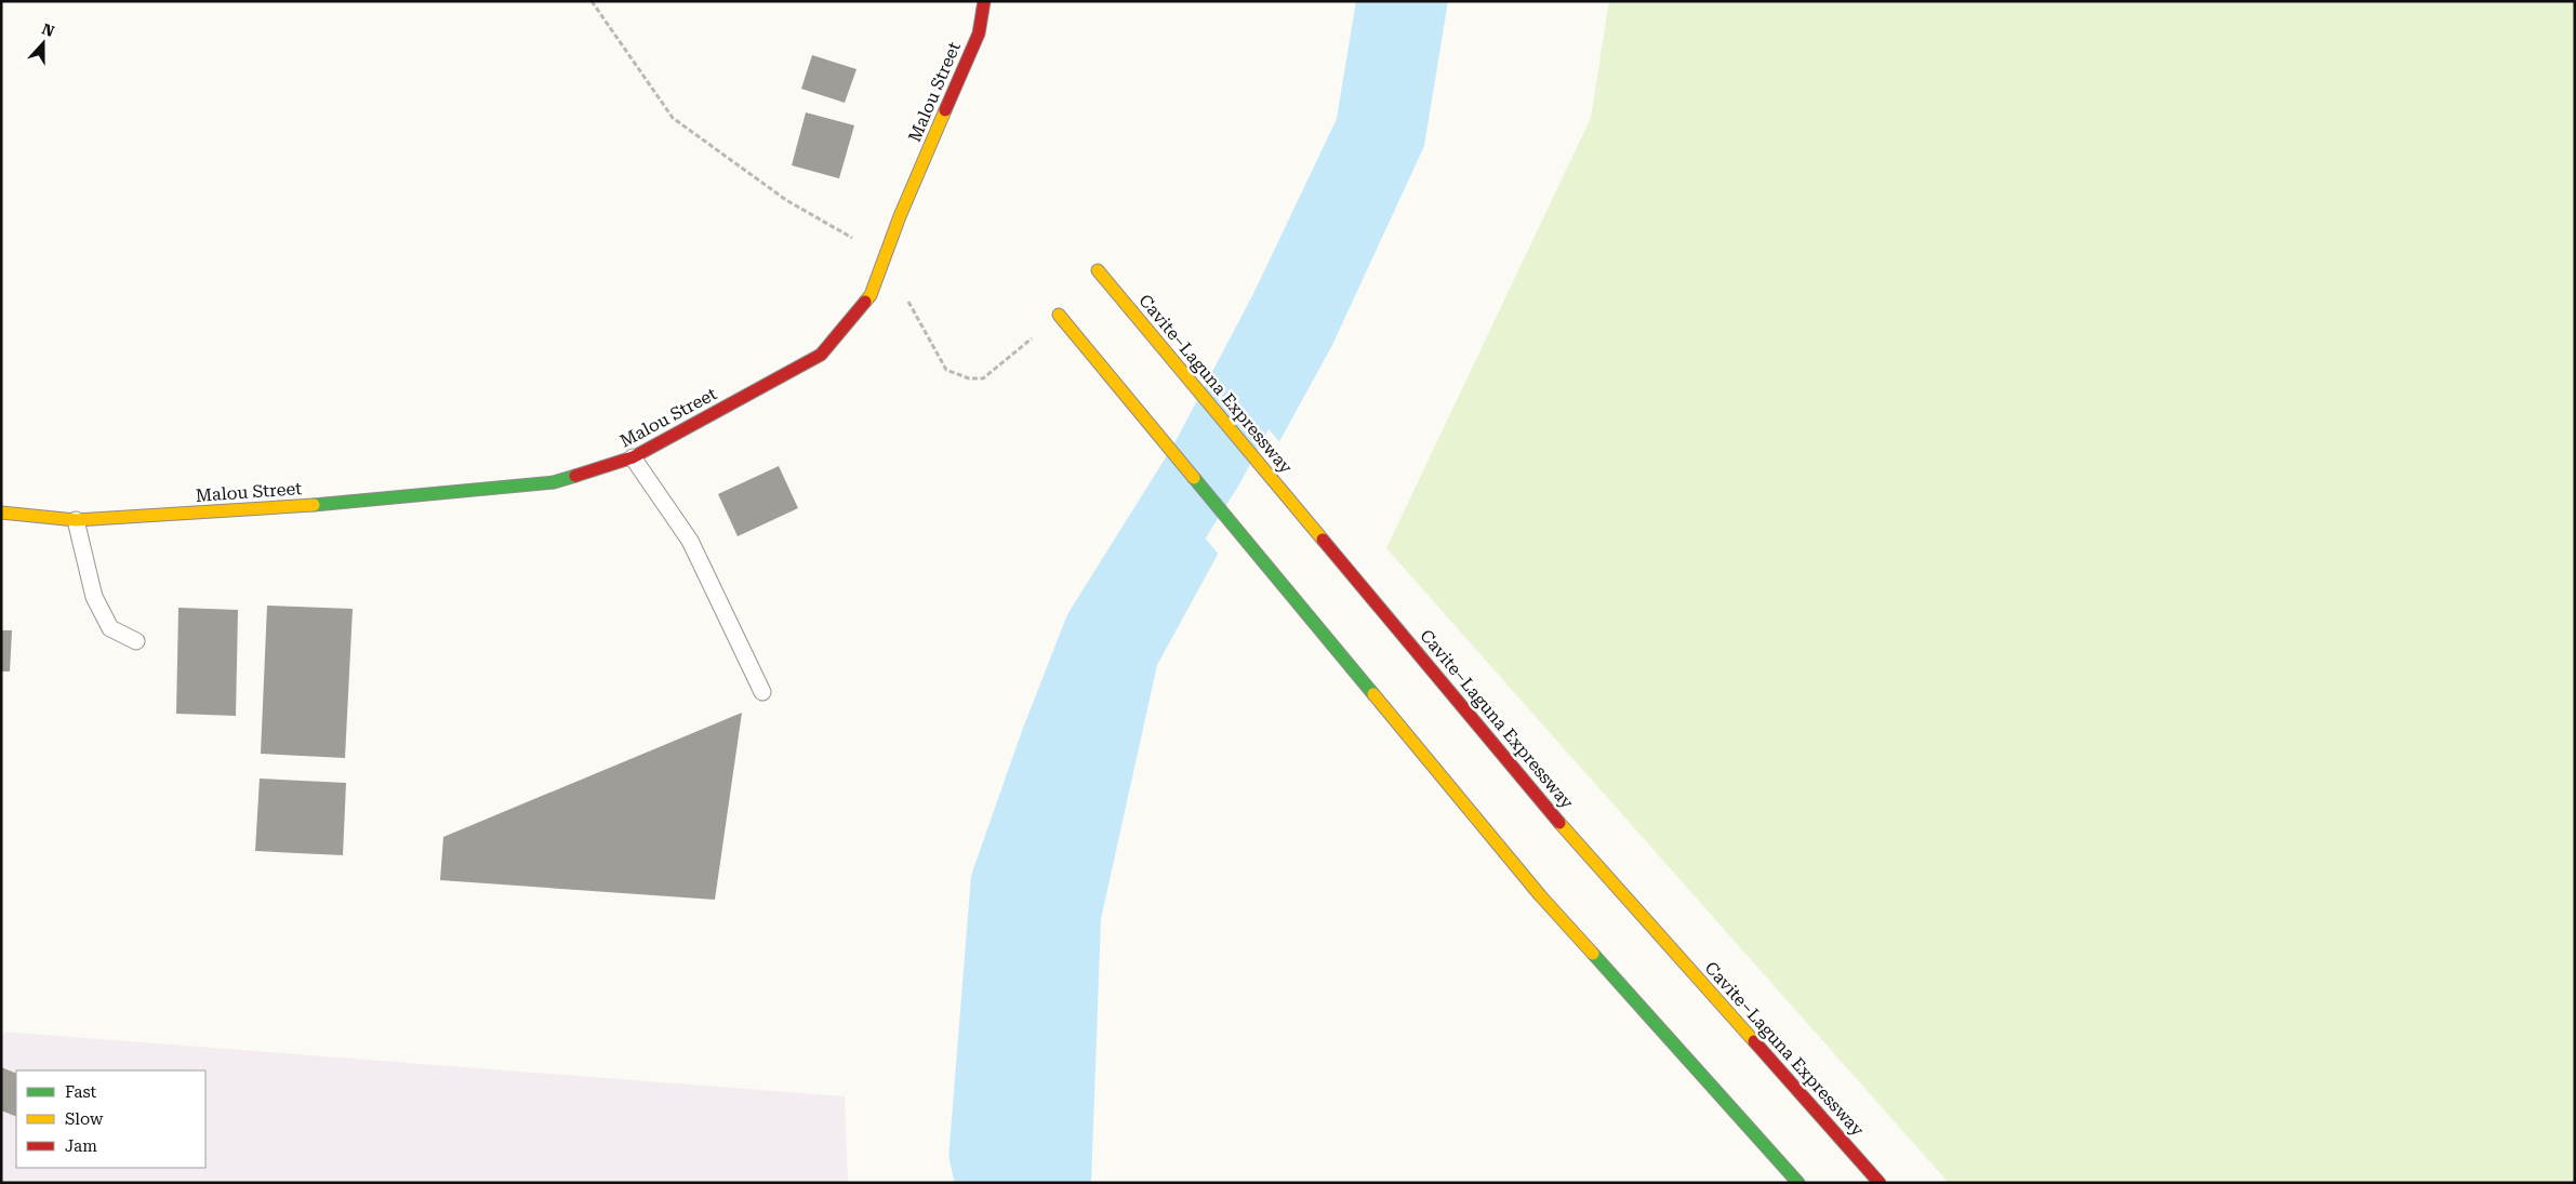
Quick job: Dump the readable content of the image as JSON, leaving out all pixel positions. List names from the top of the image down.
{
  "streets": {
    "main road": ["Malou Street", "Cavite–Laguna Expressway"]
  },
  "legend": ["Fast", "Slow", "Jam"],
  "north": "top"
}
